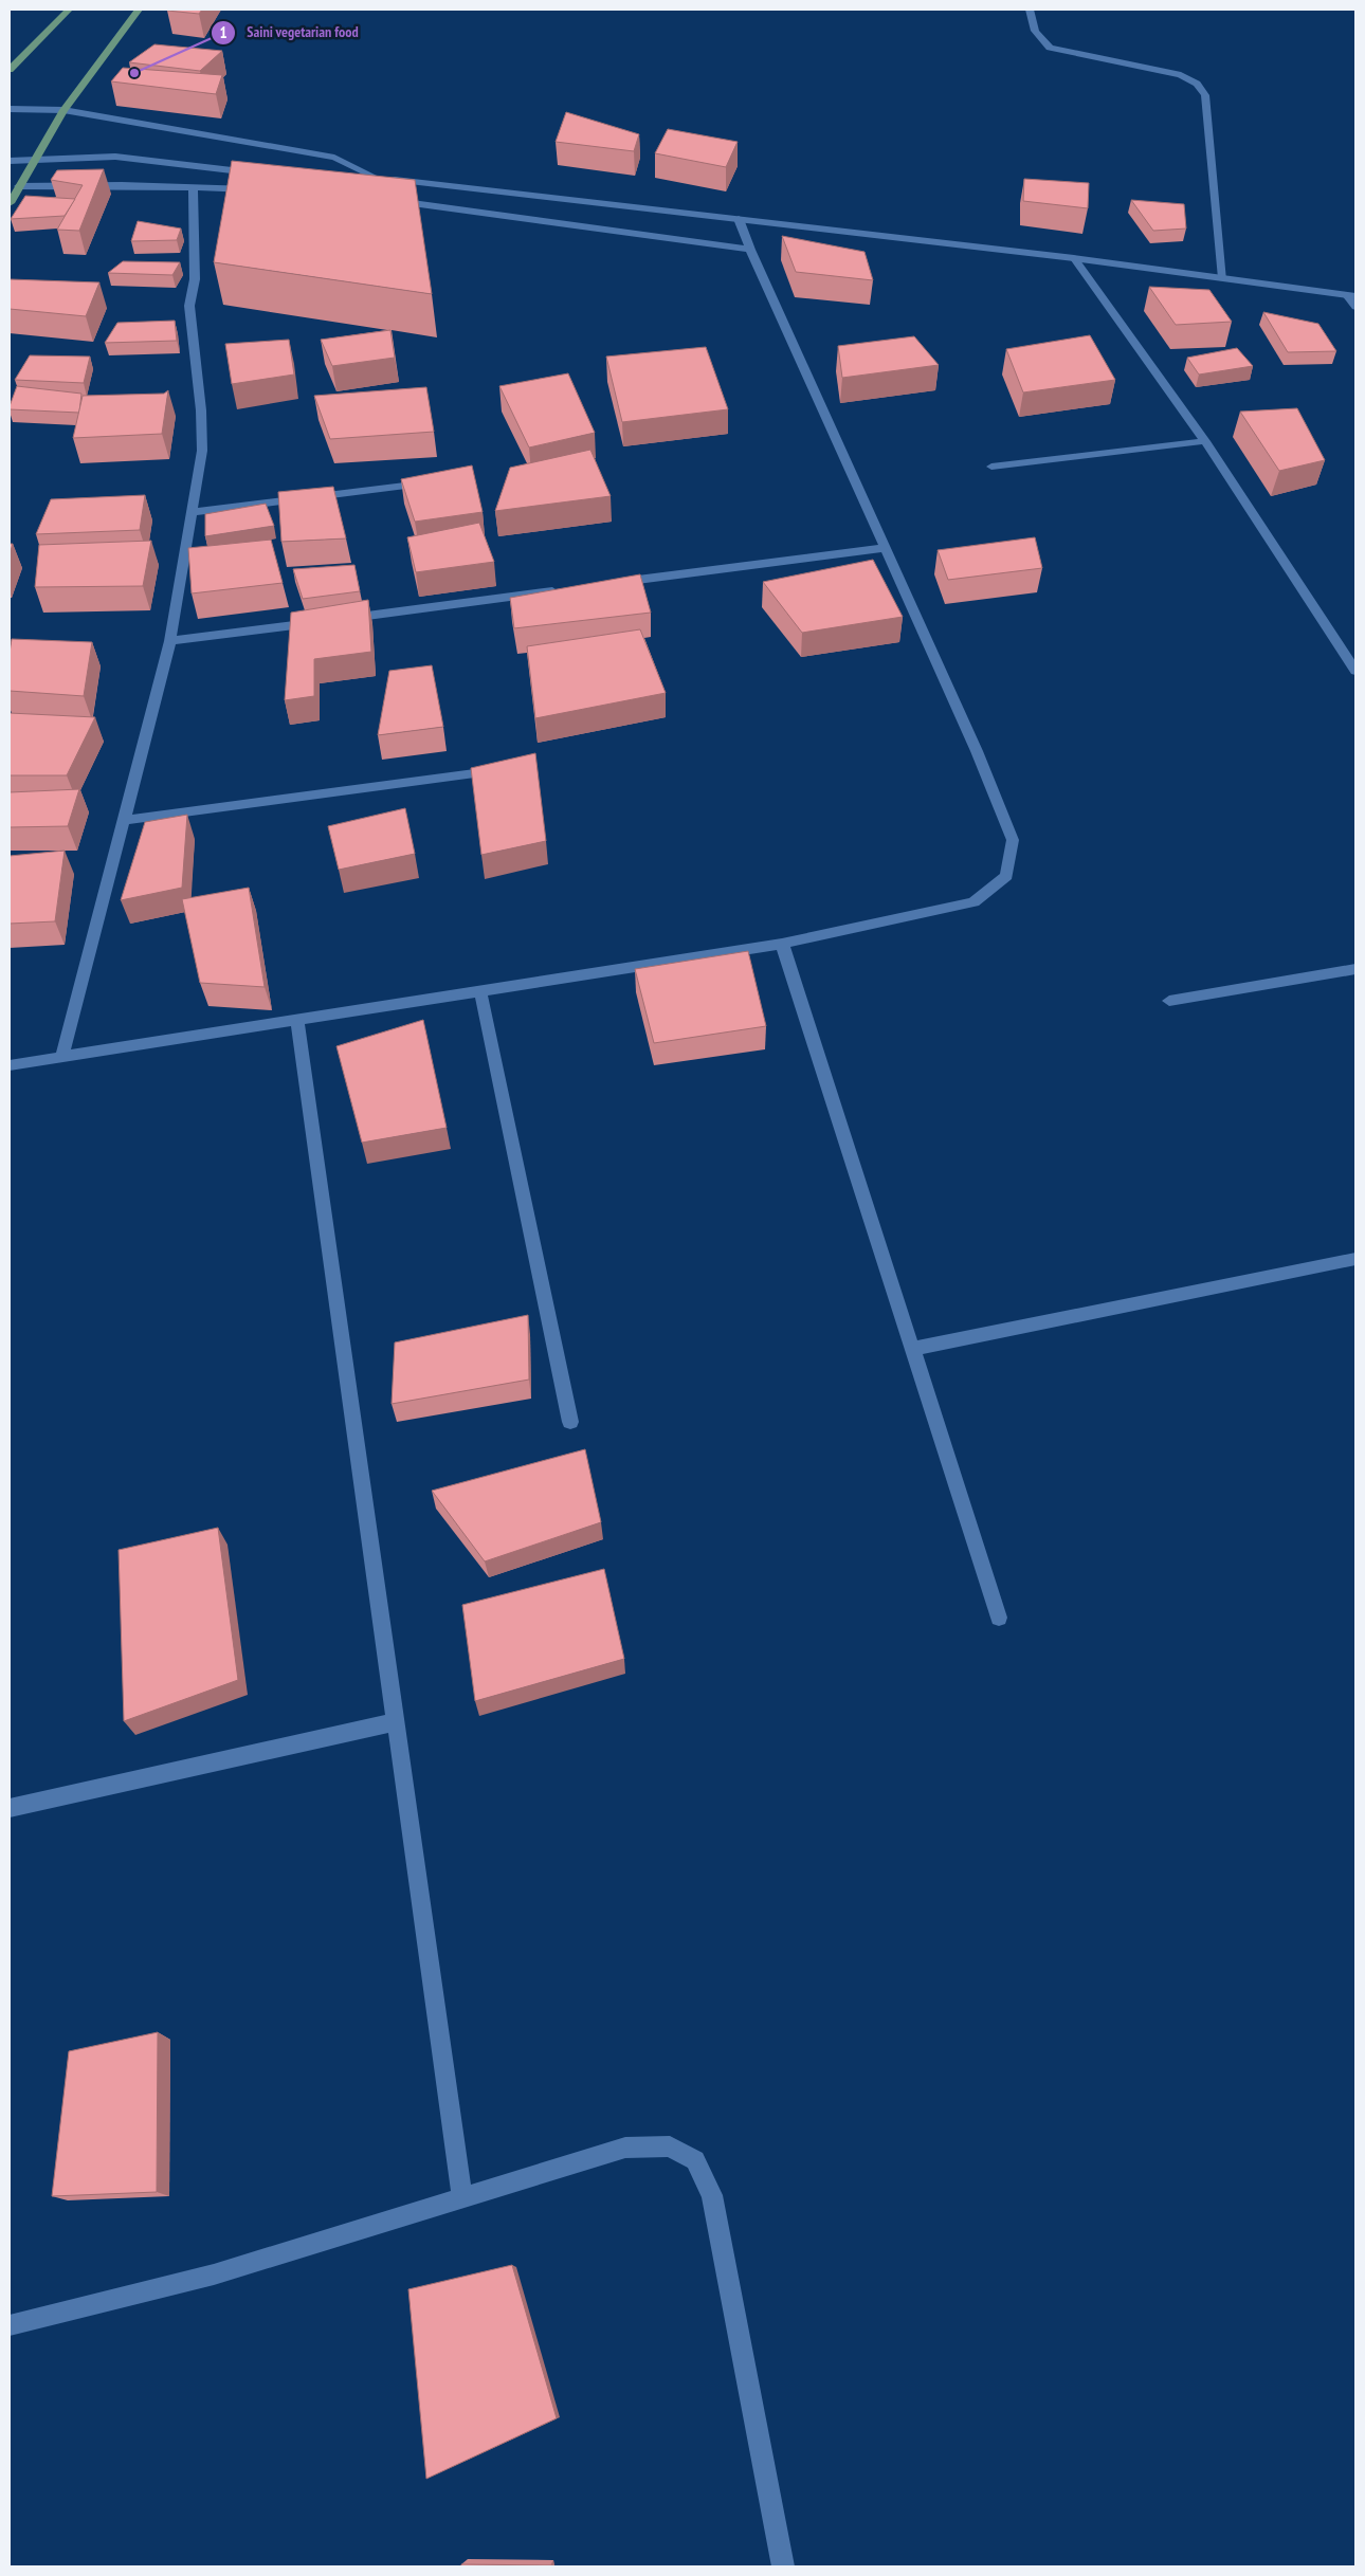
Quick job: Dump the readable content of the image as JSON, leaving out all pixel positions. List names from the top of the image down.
{
  "places": ["Saini vegetarian food"]
}
